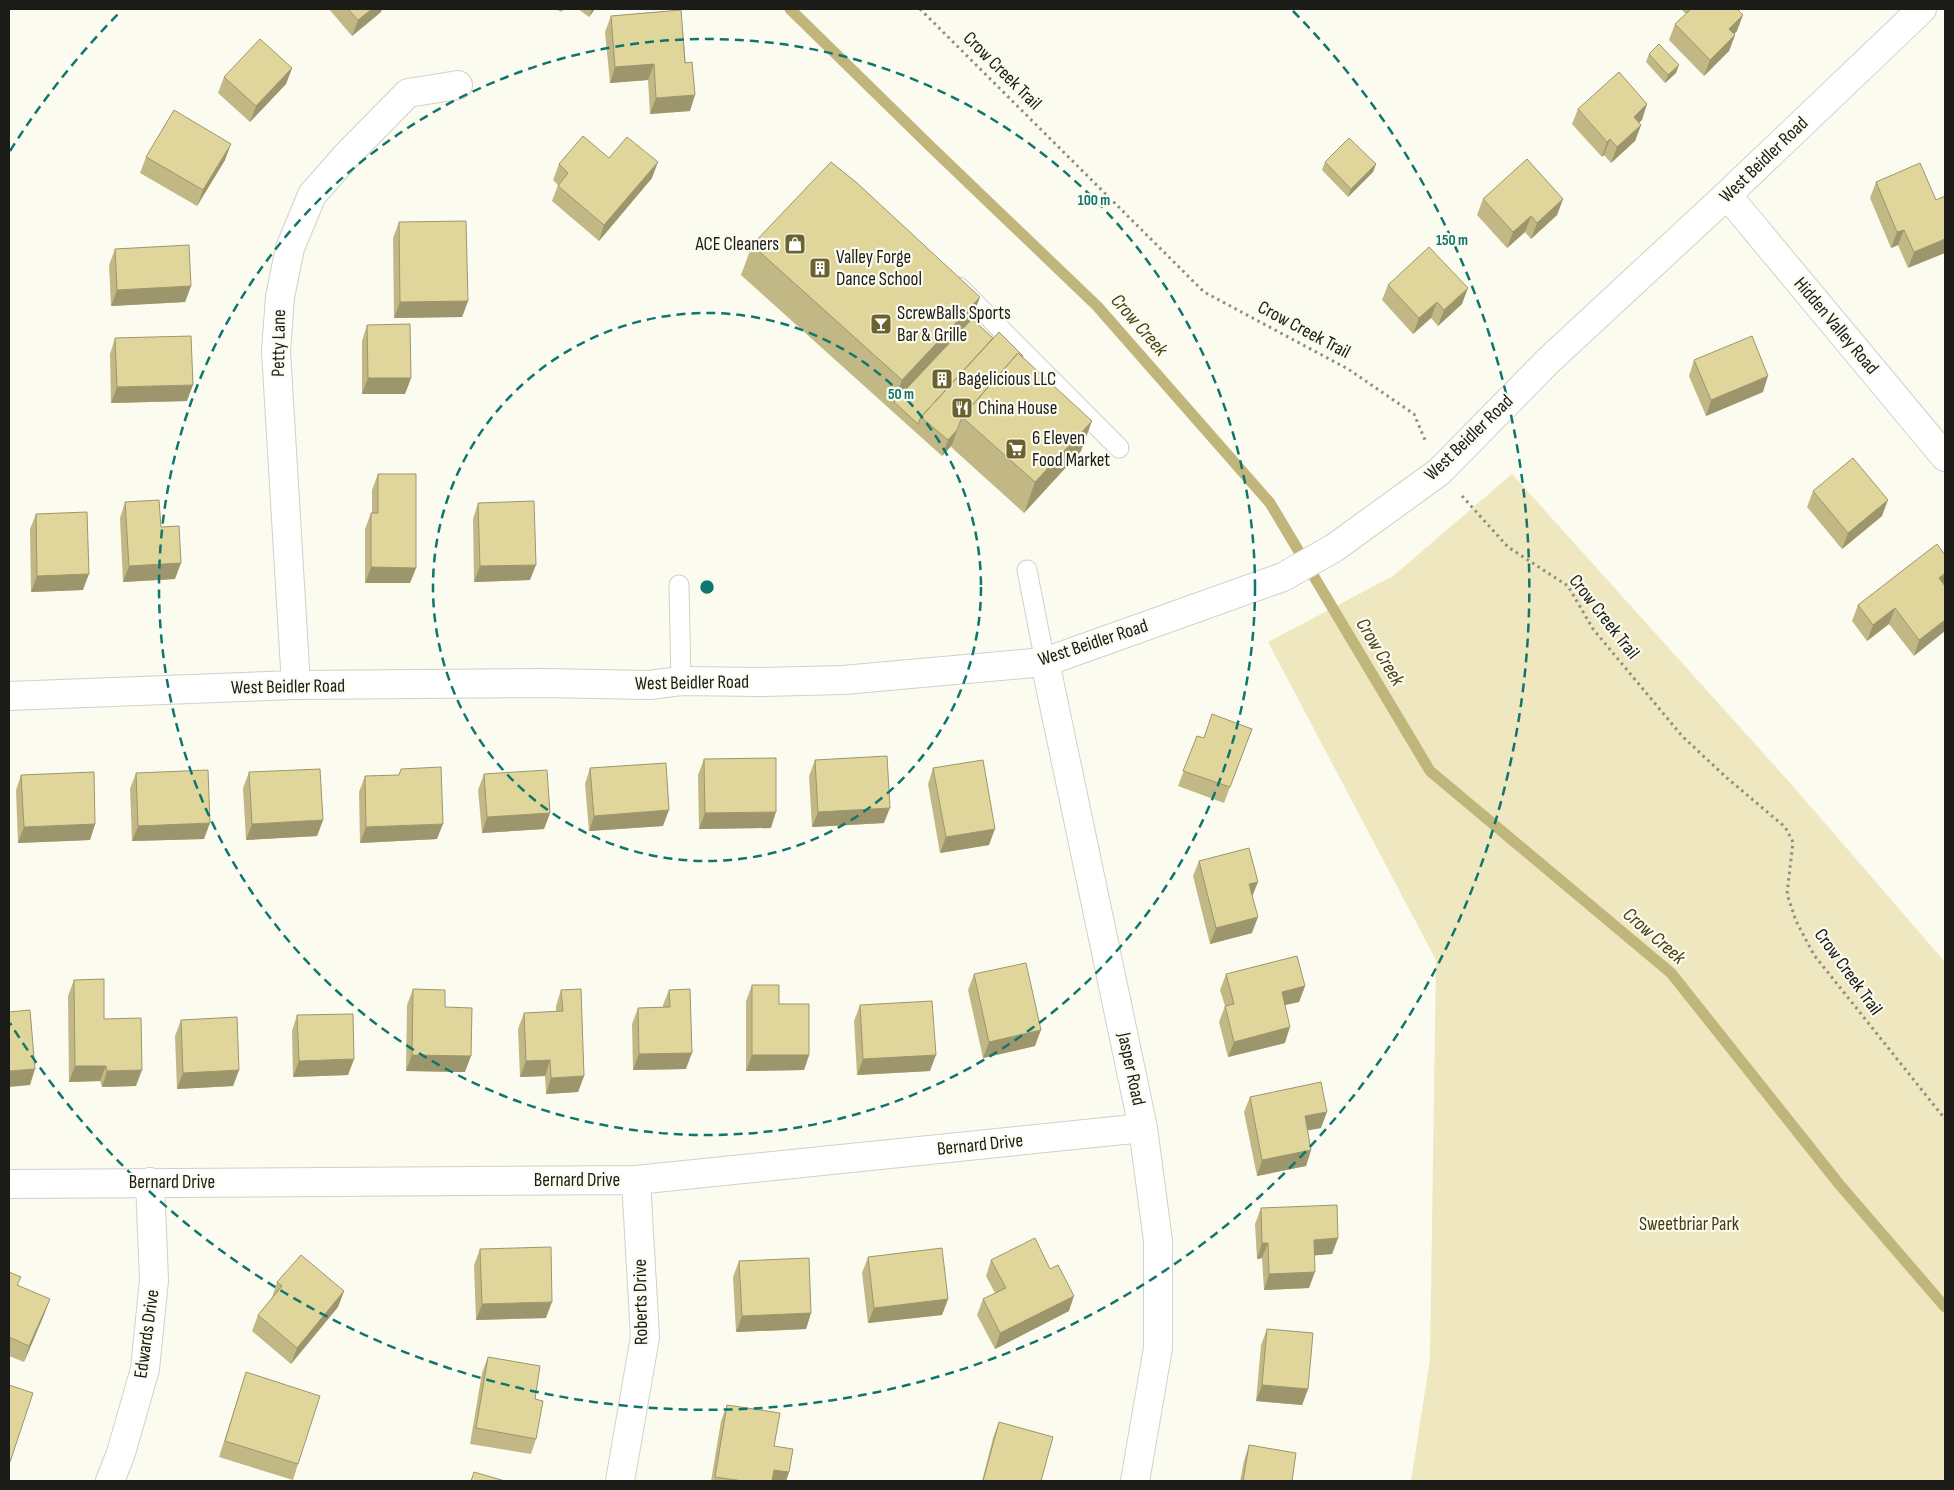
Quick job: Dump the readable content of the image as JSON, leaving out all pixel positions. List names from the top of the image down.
{
  "streets": {
    "street": [
      "West Beidler Road",
      "Hidden Valley Road",
      "Petty Lane",
      "Jasper Road",
      "Bernard Drive",
      "Roberts Drive",
      "Edwards Drive"
    ],
    "path": ["Crow Creek Trail"]
  },
  "crossings": [
    ["Crow Creek Trail", "West Beidler Road"],
    ["West Beidler Road", "Hidden Valley Road"],
    ["West Beidler Road", "Petty Lane"],
    ["West Beidler Road", "Jasper Road"],
    ["Jasper Road", "Bernard Drive"],
    ["Bernard Drive", "Roberts Drive"],
    ["Bernard Drive", "Edwards Drive"]
  ],
  "water": ["Crow Creek"],
  "parks": ["Sweetbriar Park"],
  "places": {
    "shop": ["ACE Cleaners"],
    "building": ["Valley Forge Dance School", "Bagelicious LLC"],
    "bar": ["ScrewBalls Sports Bar & Grille"],
    "restaurant": ["China House"],
    "supermarket": ["6 Eleven Food Market"]
  },
  "rings": ["100 m", "150 m", "50 m"]
}
